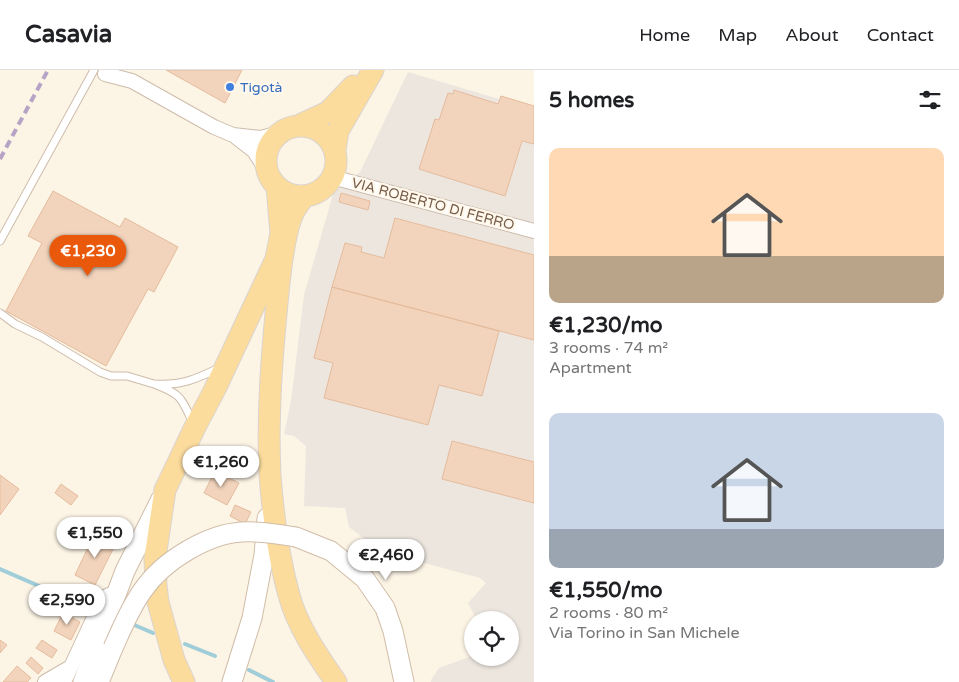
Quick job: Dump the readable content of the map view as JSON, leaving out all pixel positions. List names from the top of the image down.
{
  "streets": {
    "street": ["VIA ROBERTO DI FERRO"]
  },
  "places": ["Tigotà"],
  "page": {
    "header": "Casavia",
    "nav": [
      "Home",
      "Map",
      "About",
      "Contact"
    ],
    "heading": "5 homes",
    "list": [
      {
        "name": "€1,230/mo",
        "note": "3 rooms · 74 m² · Apartment"
      },
      {
        "name": "€1,550/mo",
        "note": "2 rooms · 80 m² · Via Torino in San Michele"
      }
    ],
    "price": [
      "€1,230",
      "€1,260",
      "€1,550",
      "€2,460",
      "€2,590"
    ]
  }
}
